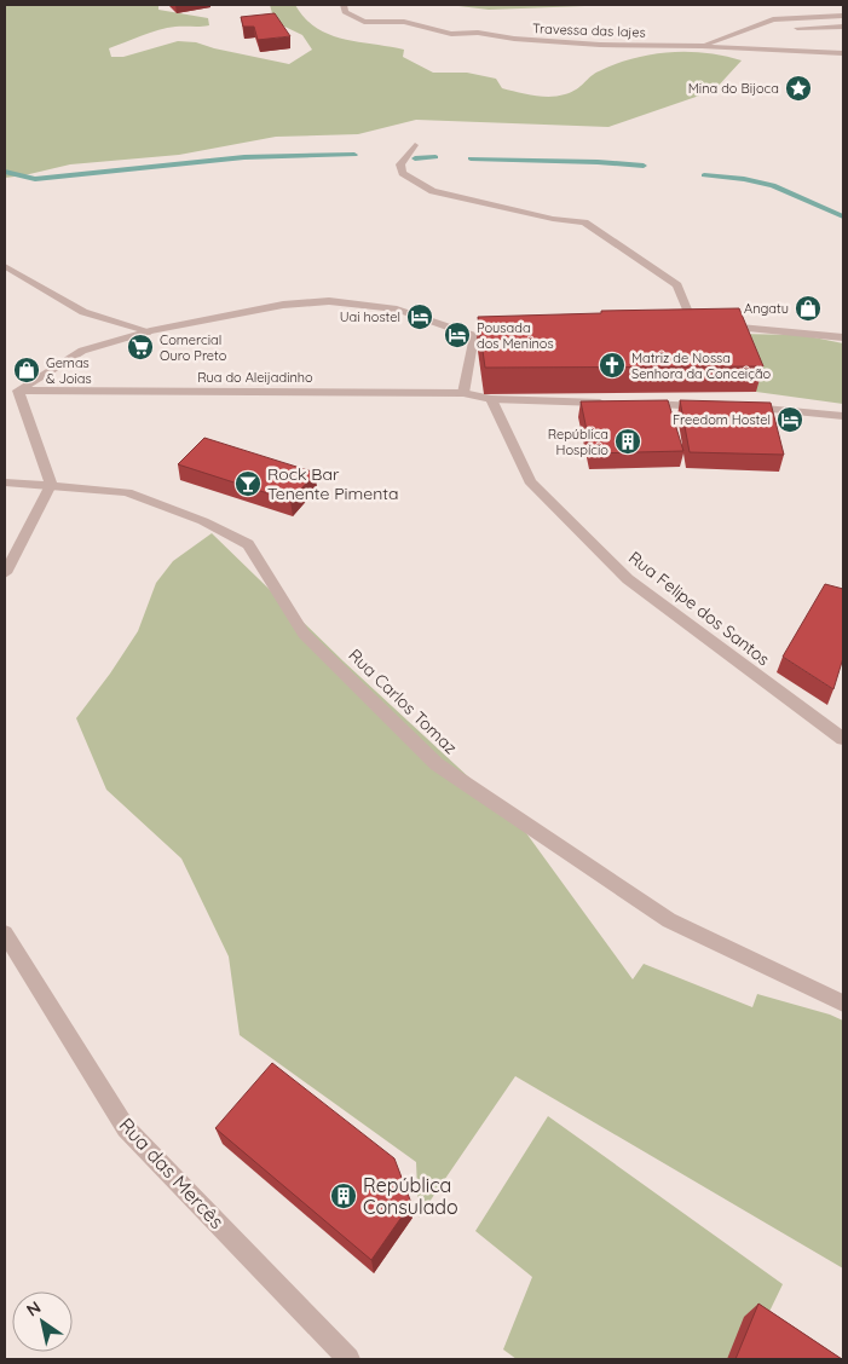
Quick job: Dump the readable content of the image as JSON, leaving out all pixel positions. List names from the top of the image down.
{
  "streets": {
    "street": [
      "Travessa das lajes",
      "Rua do Aleijadinho",
      "Rua Felipe dos Santos",
      "Rua Carlos Tomaz",
      "Rua das Mercês"
    ]
  },
  "crossings": [
    ["Rua do Aleijadinho", "Rua Felipe dos Santos"]
  ],
  "places": {
    "place": ["Mina do Bijoca"],
    "shop": ["Angatu", "Gemas & Joias"],
    "hotel": ["Uai hostel", "Pousada dos Meninos", "Freedom Hostel"],
    "supermarket": ["Comercial Ouro Preto"],
    "church": ["Matriz de Nossa Senhora da Conceição"],
    "building": ["República Hospício", "República Consulado"],
    "bar": ["Rock Bar Tenente Pimenta"]
  },
  "north": "top left"
}
